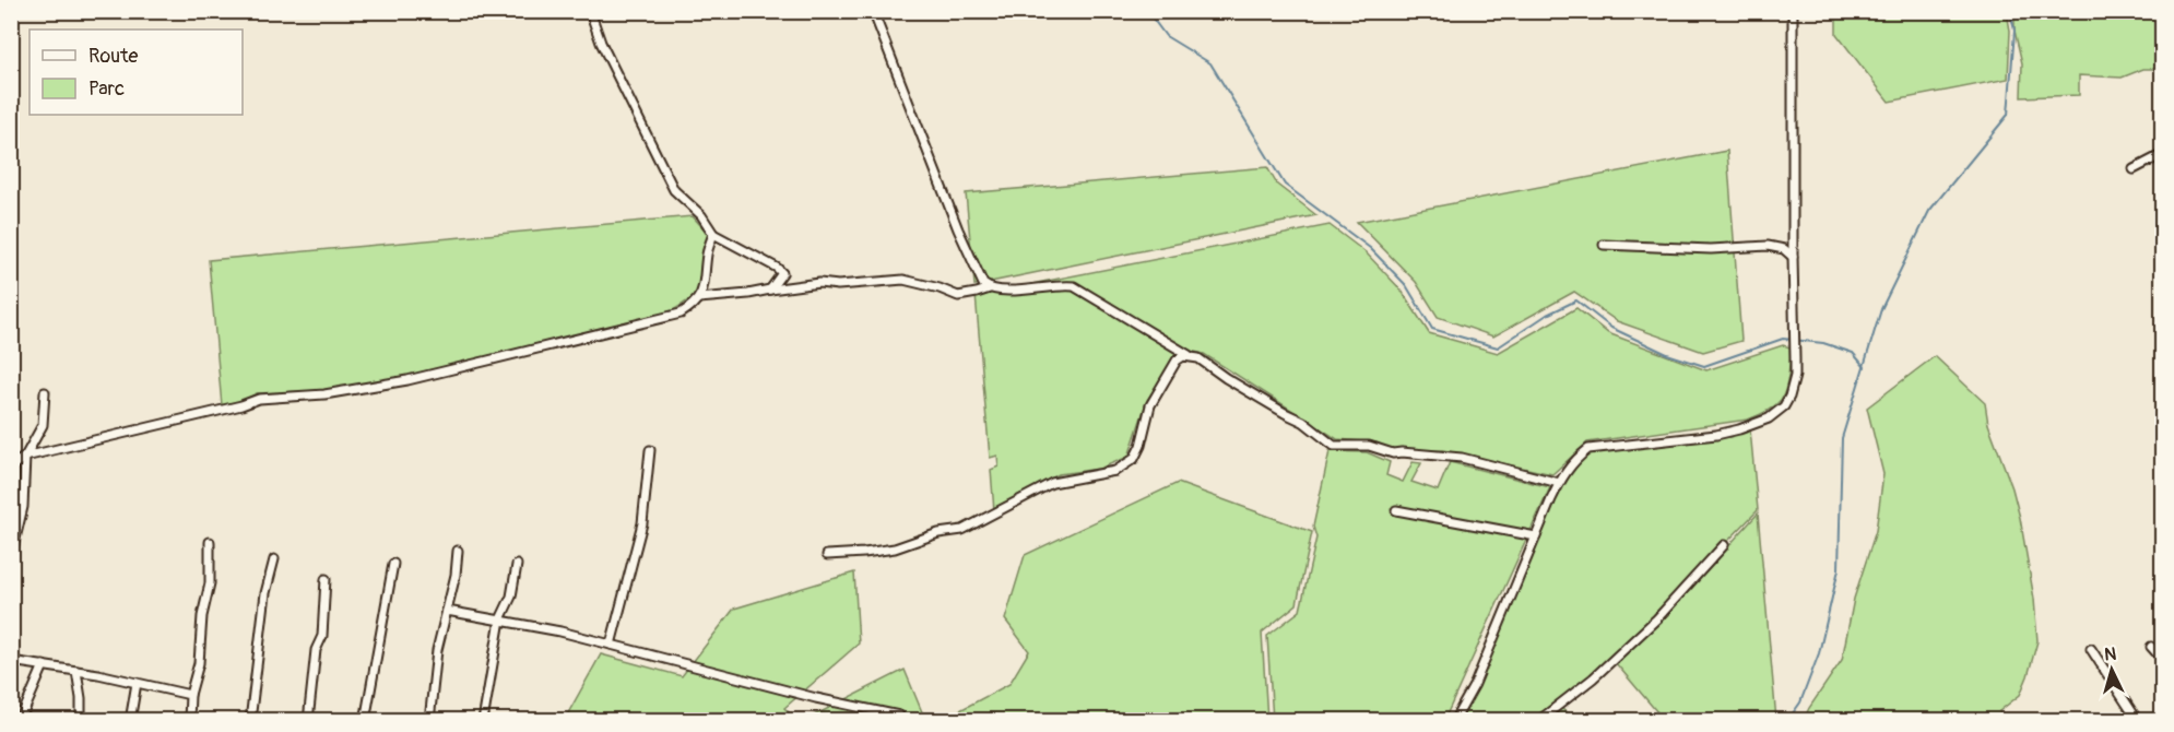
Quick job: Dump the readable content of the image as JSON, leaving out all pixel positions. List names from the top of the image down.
{
  "legend": ["Route", "Parc"],
  "north": "top"
}
